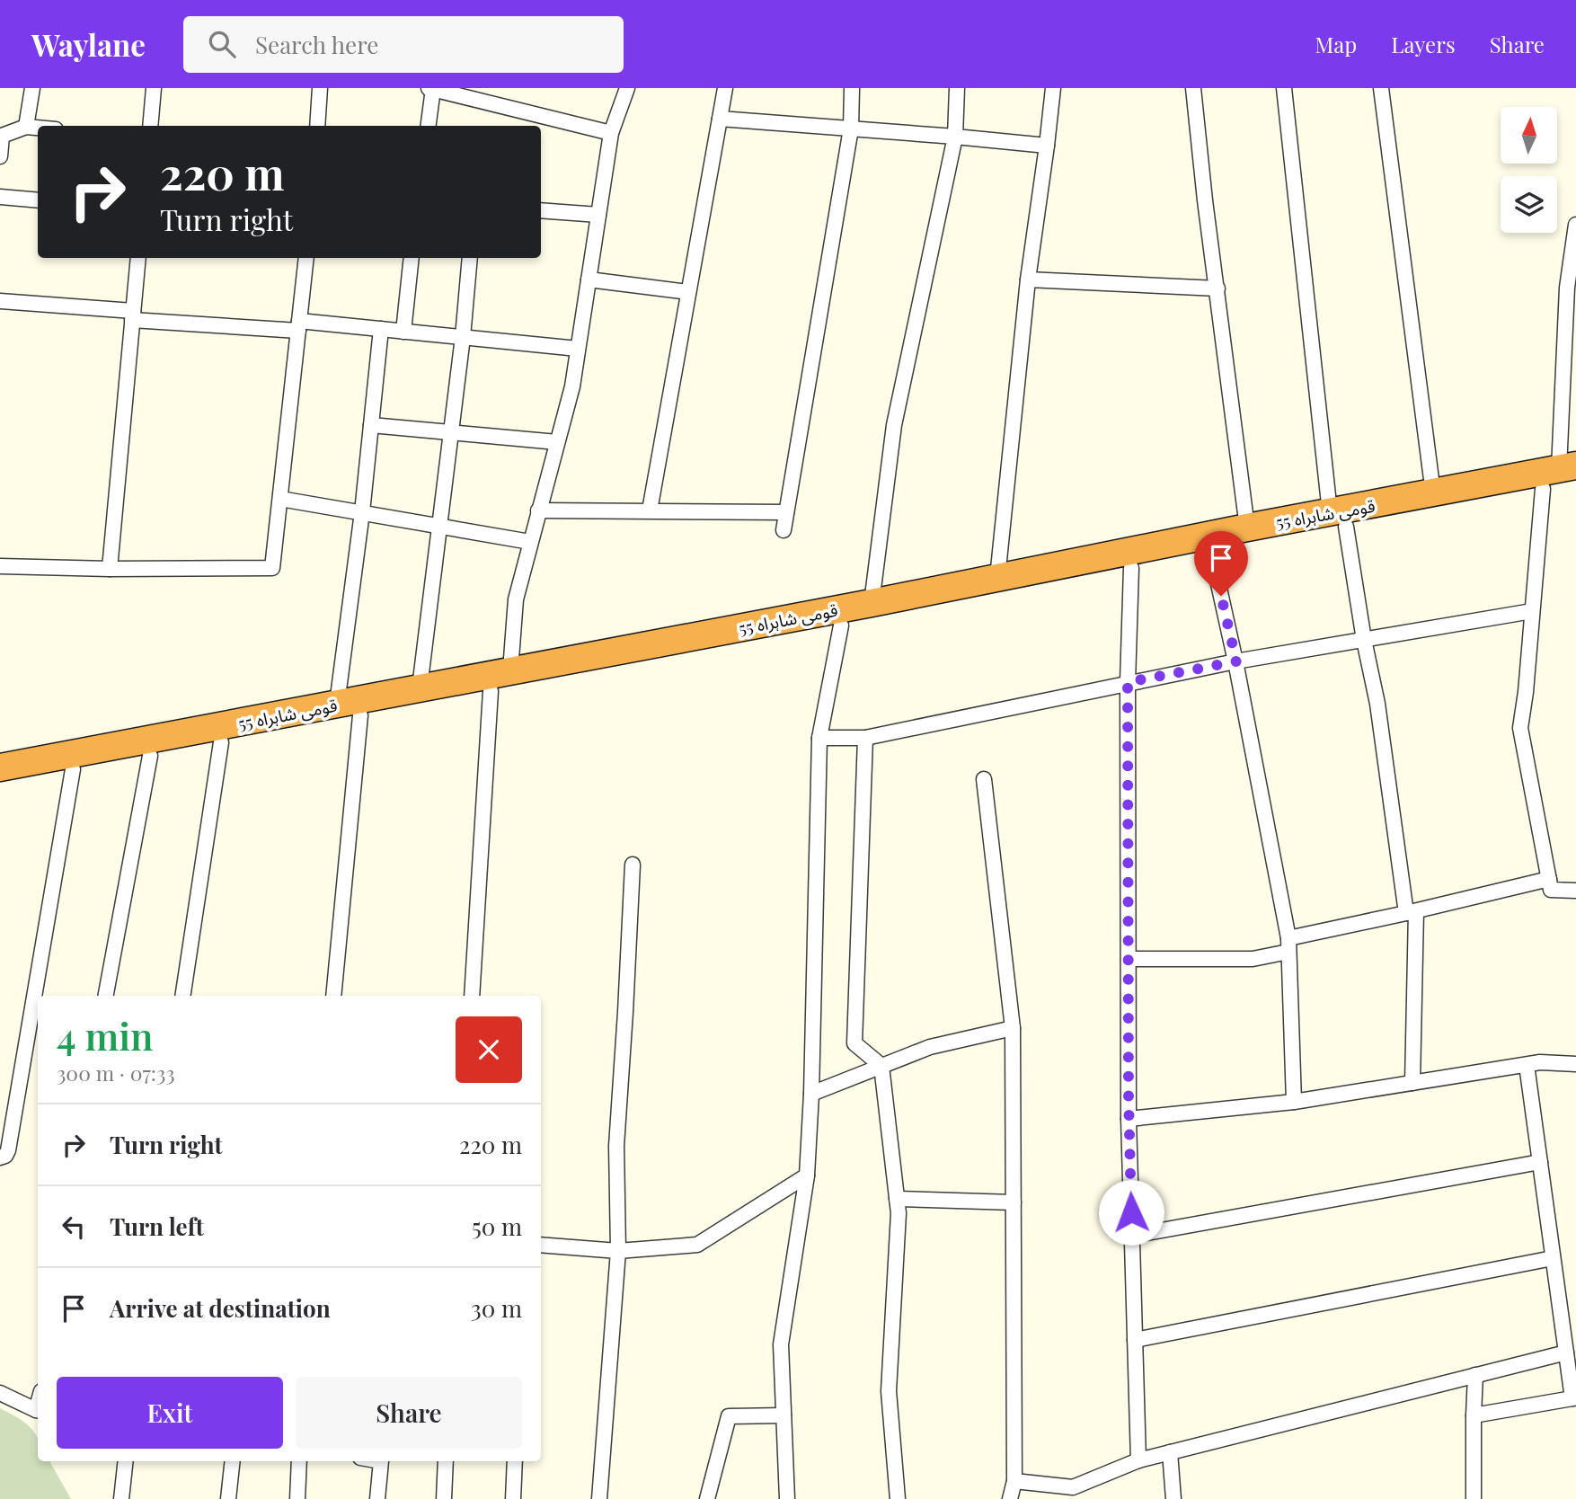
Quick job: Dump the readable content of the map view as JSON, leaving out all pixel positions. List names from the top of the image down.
{
  "streets": {
    "highway": ["قومی شاہراہ 55"]
  },
  "north": "top",
  "page": {
    "header": "Waylane",
    "search": "Search here",
    "nav": ["Map", "Layers", "Share"],
    "turn": ["220 m", "Turn right"],
    "heading": ["4 min", "300 m · 07:33"],
    "list": [
      {
        "name": "Turn right",
        "value": "220 m"
      },
      {
        "name": "Turn left",
        "value": "50 m"
      },
      {
        "name": "Arrive at destination",
        "value": "30 m"
      }
    ],
    "buttons": ["Exit", "Share"]
  }
}
